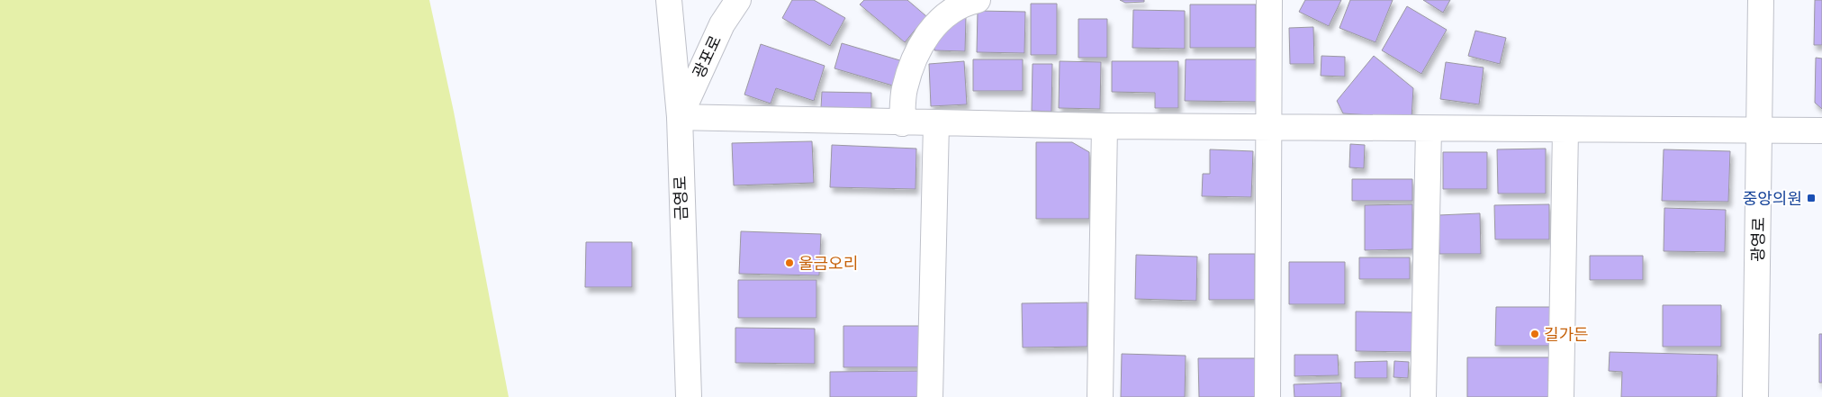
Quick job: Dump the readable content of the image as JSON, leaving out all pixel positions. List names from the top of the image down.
{
  "streets": {
    "street": ["광포로", "금영로", "광영로"]
  },
  "crossings": [
    ["광포로", "금영로"]
  ],
  "places": {
    "transit": ["중앙의원"],
    "other": ["울금오리", "길가든"]
  }
}
